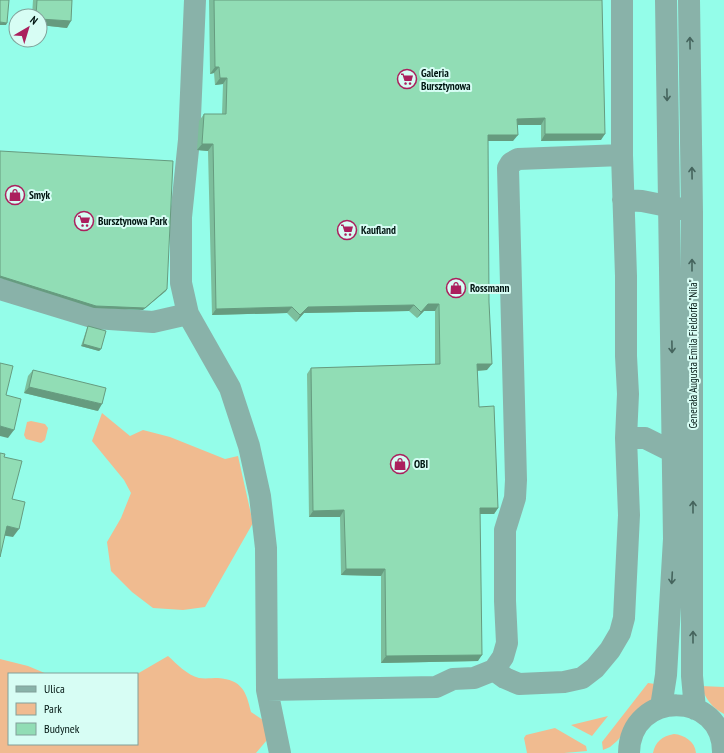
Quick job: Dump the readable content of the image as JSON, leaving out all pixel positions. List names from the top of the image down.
{
  "streets": {
    "street": ["Generała Augusta Emila Fieldorfa \"Nila\""]
  },
  "places": {
    "supermarket": ["Galeria Bursztynowa", "Bursztynowa Park", "Kaufland"],
    "shop": ["Smyk", "Rossmann", "OBI"]
  },
  "legend": ["Ulica", "Park", "Budynek"],
  "north": "top right"
}
